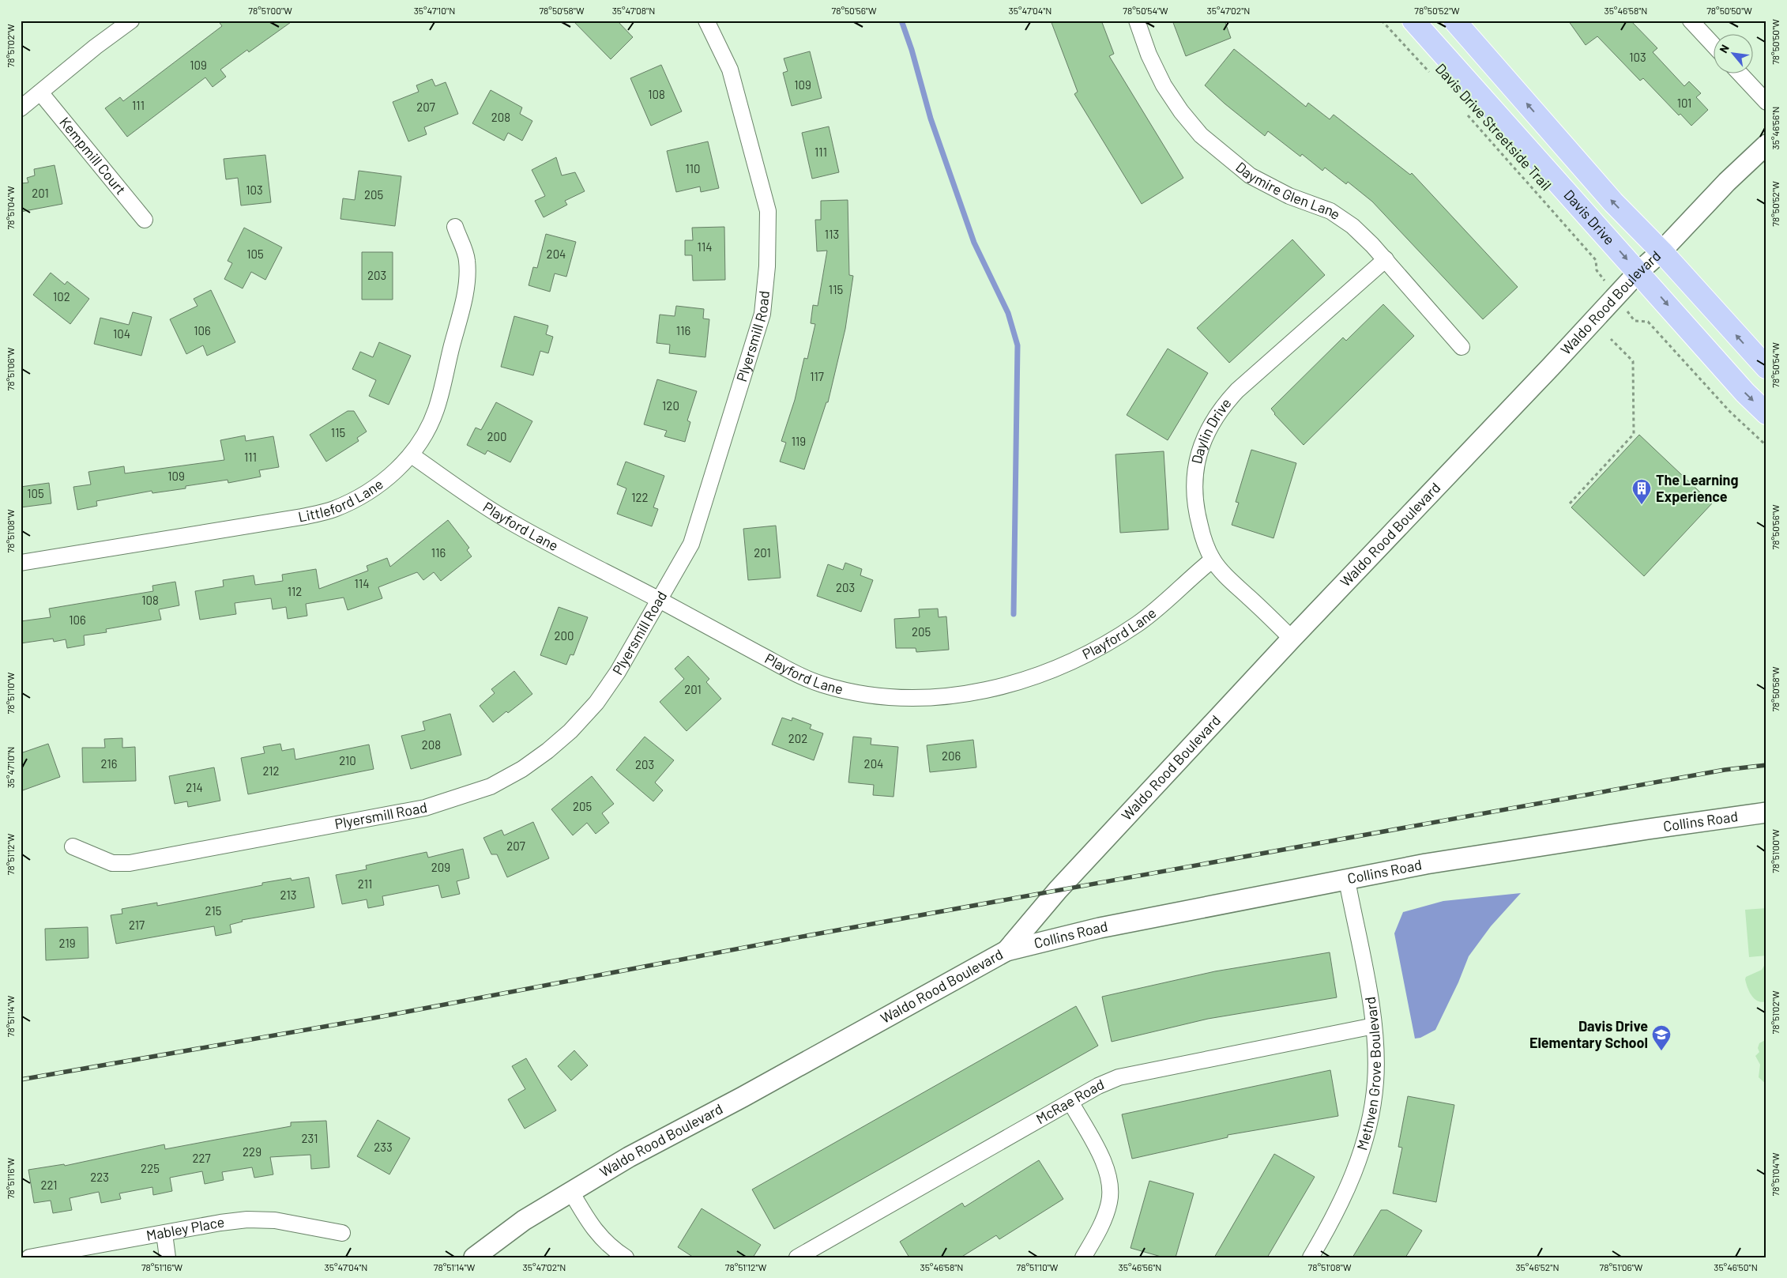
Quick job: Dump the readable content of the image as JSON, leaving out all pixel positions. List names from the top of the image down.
{
  "streets": {
    "main road": ["Davis Drive"],
    "street": [
      "Kempmill Court",
      "Daymire Glen Lane",
      "Waldo Rood Boulevard",
      "Plyersmill Road",
      "Daylin Drive",
      "Littleford Lane",
      "Playford Lane",
      "Collins Road",
      "Methven Grove Boulevard",
      "McRae Road",
      "Mabley Place"
    ],
    "path": ["Davis Drive Streetside Trail"]
  },
  "crossings": [
    ["Daymire Glen Lane", "Daylin Drive"],
    ["Davis Drive", "Waldo Rood Boulevard"],
    ["Waldo Rood Boulevard", "Daylin Drive"],
    ["Waldo Rood Boulevard", "Collins Road"],
    ["Plyersmill Road", "Playford Lane"],
    ["Daylin Drive", "Playford Lane"],
    ["Littleford Lane", "Playford Lane"],
    ["Collins Road", "Methven Grove Boulevard"],
    ["Methven Grove Boulevard", "McRae Road"]
  ],
  "places": {
    "building": ["The Learning Experience"],
    "school or university": ["Davis Drive Elementary School"]
  },
  "house_numbers": [
    "103",
    "109",
    "109",
    "108",
    "101",
    "111",
    "207",
    "208",
    "111",
    "110",
    "103",
    "201",
    "205",
    "113",
    "114",
    "105",
    "204",
    "203",
    "115",
    "102",
    "106",
    "116",
    "104",
    "117",
    "120",
    "115",
    "200",
    "119",
    "111",
    "109",
    "105",
    "122",
    "116",
    "201",
    "114",
    "203",
    "112",
    "108",
    "106",
    "205",
    "200",
    "201",
    "202",
    "208",
    "206",
    "210",
    "216",
    "204",
    "203",
    "212",
    "214",
    "205",
    "207",
    "209",
    "211",
    "213",
    "215",
    "217",
    "219",
    "231",
    "233",
    "229",
    "227",
    "225",
    "223",
    "221"
  ],
  "north": "top left",
  "coordinates": [
    "78°51'00\"W",
    "35°47'10\"N",
    "78°50'58\"W",
    "35°47'08\"N",
    "78°50'56\"W",
    "35°47'04\"N",
    "78°50'54\"W",
    "35°47'02\"N",
    "78°50'52\"W",
    "35°46'58\"N",
    "78°50'50\"W",
    "78°51'02\"W",
    "35°46'56\"N",
    "78°51'04\"W",
    "78°51'06\"W",
    "78°51'08\"W",
    "78°51'10\"W",
    "78°51'12\"W",
    "78°51'14\"W",
    "78°51'16\"W",
    "35°46'52\"N",
    "35°46'50\"N"
  ]
}
